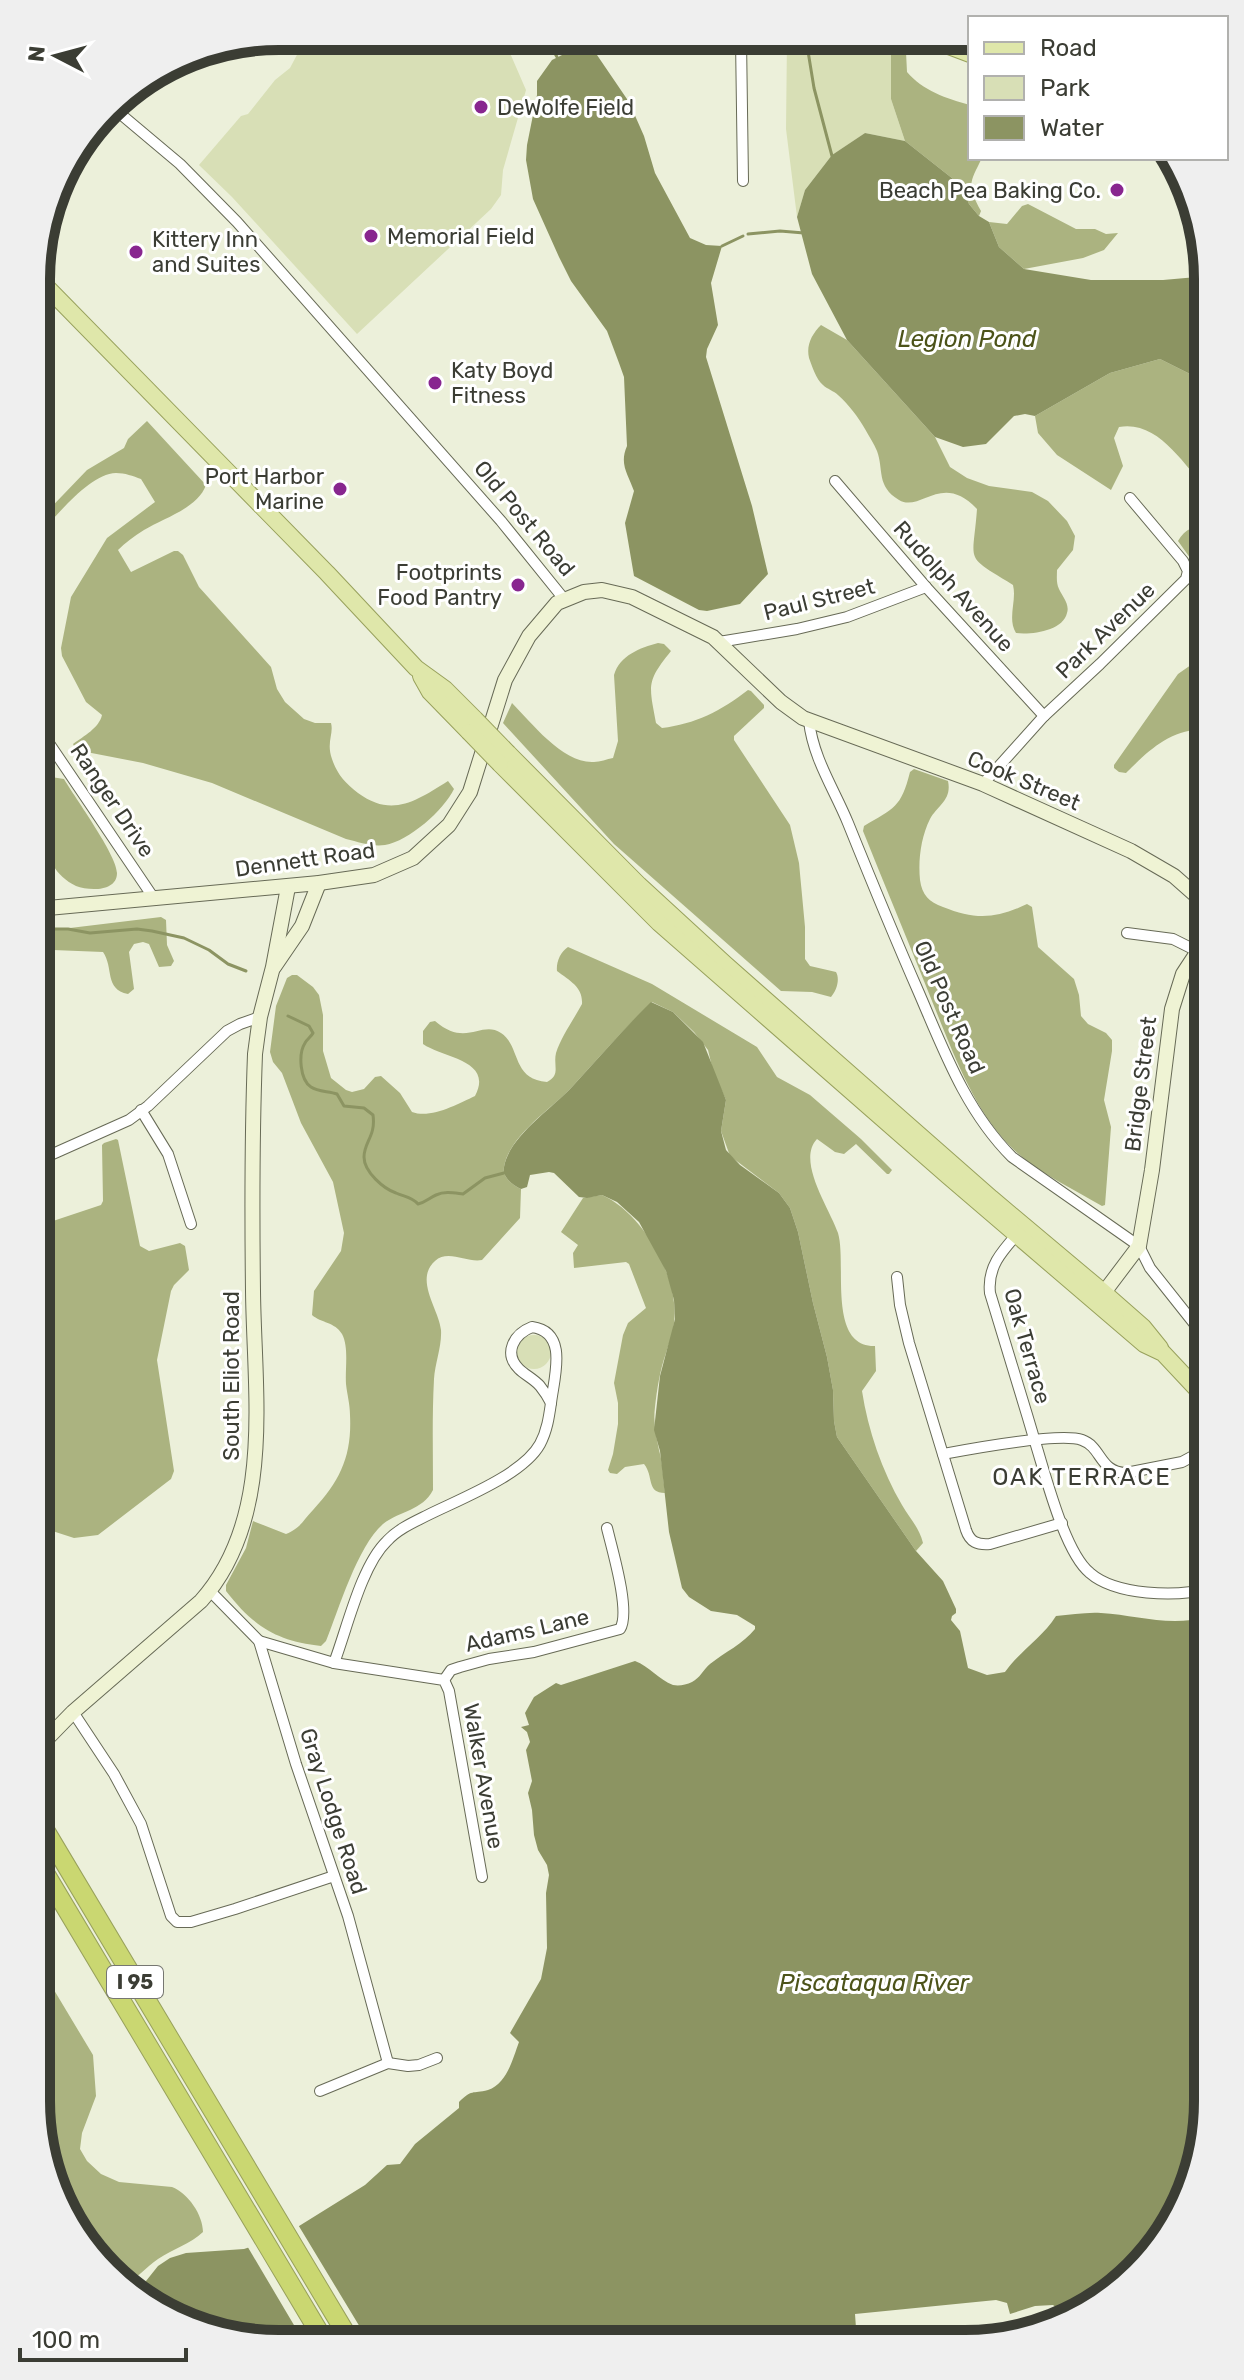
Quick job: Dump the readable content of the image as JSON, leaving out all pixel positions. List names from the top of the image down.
{
  "streets": {
    "highway": ["I 95"],
    "main road": [
      "Old Post Road",
      "Cook Street",
      "Dennett Road",
      "Bridge Street",
      "South Eliot Road"
    ],
    "street": [
      "Rudolph Avenue",
      "Paul Street",
      "Park Avenue",
      "Ranger Drive",
      "Oak Terrace",
      "Adams Lane",
      "Walker Avenue",
      "Gray Lodge Road"
    ]
  },
  "crossings": [
    ["Old Post Road", "Paul Street"],
    ["Old Post Road", "Cook Street"],
    ["Old Post Road", "Dennett Road"],
    ["Old Post Road", "Bridge Street"],
    ["Rudolph Avenue", "Paul Street"],
    ["Rudolph Avenue", "Park Avenue"],
    ["Park Avenue", "Cook Street"],
    ["Ranger Drive", "Dennett Road"],
    ["Dennett Road", "South Eliot Road"],
    ["South Eliot Road", "Gray Lodge Road"],
    ["Adams Lane", "Walker Avenue"],
    ["Walker Avenue", "Gray Lodge Road"]
  ],
  "districts": ["OAK TERRACE"],
  "water": ["Legion Pond", "Piscataqua River"],
  "places": [
    "DeWolfe Field",
    "Beach Pea Baking Co.",
    "Memorial Field",
    "Kittery Inn and Suites",
    "Katy Boyd Fitness",
    "Port Harbor Marine",
    "Footprints Food Pantry"
  ],
  "legend": ["Road", "Park", "Water"],
  "scale_bar": "100 m",
  "north": "left"
}
